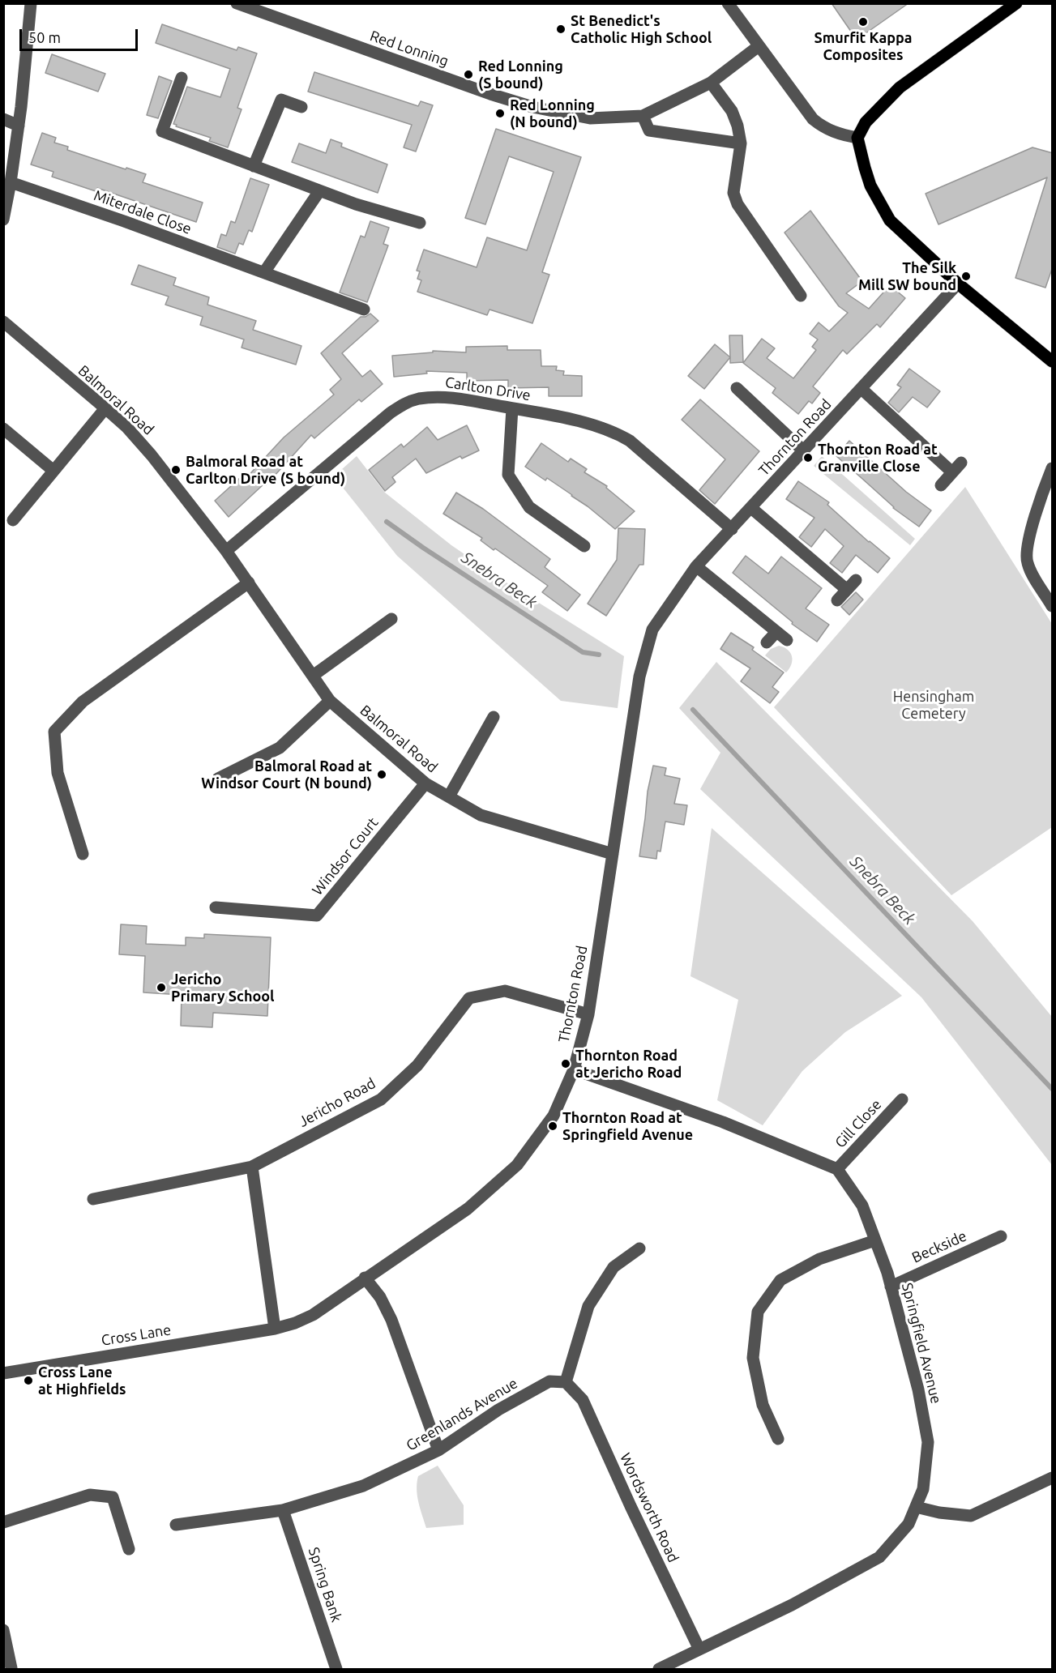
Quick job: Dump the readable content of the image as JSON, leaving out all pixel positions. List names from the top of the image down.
{
  "streets": {
    "street": [
      "Red Lonning",
      "Miterdale Close",
      "Carlton Drive",
      "Balmoral Road",
      "Thornton Road",
      "Windsor Court",
      "Jericho Road",
      "Gill Close",
      "Beckside",
      "Cross Lane",
      "Springfield Avenue",
      "Greenlands Avenue",
      "Wordsworth Road",
      "Spring Bank"
    ]
  },
  "crossings": [
    ["Carlton Drive", "Balmoral Road"],
    ["Carlton Drive", "Thornton Road"],
    ["Balmoral Road", "Thornton Road"],
    ["Balmoral Road", "Windsor Court"],
    ["Thornton Road", "Jericho Road"],
    ["Thornton Road", "Cross Lane"],
    ["Gill Close", "Springfield Avenue"],
    ["Beckside", "Springfield Avenue"],
    ["Springfield Avenue", "Wordsworth Road"],
    ["Greenlands Avenue", "Wordsworth Road"],
    ["Greenlands Avenue", "Spring Bank"]
  ],
  "water": ["Snebra Beck"],
  "parks": ["Hensingham Cemetery"],
  "places": [
    "Smurfit Kappa Composites",
    "St Benedict's Catholic High School",
    "Red Lonning (S bound)",
    "Red Lonning (N bound)",
    "The Silk Mill SW bound",
    "Thornton Road at Granville Close",
    "Balmoral Road at Carlton Drive (S bound)",
    "Balmoral Road at Windsor Court (N bound)",
    "Jericho Primary School",
    "Thornton Road at Jericho Road",
    "Thornton Road at Springfield Avenue",
    "Cross Lane at Highfields"
  ],
  "scale_bar": "50 m"
}
